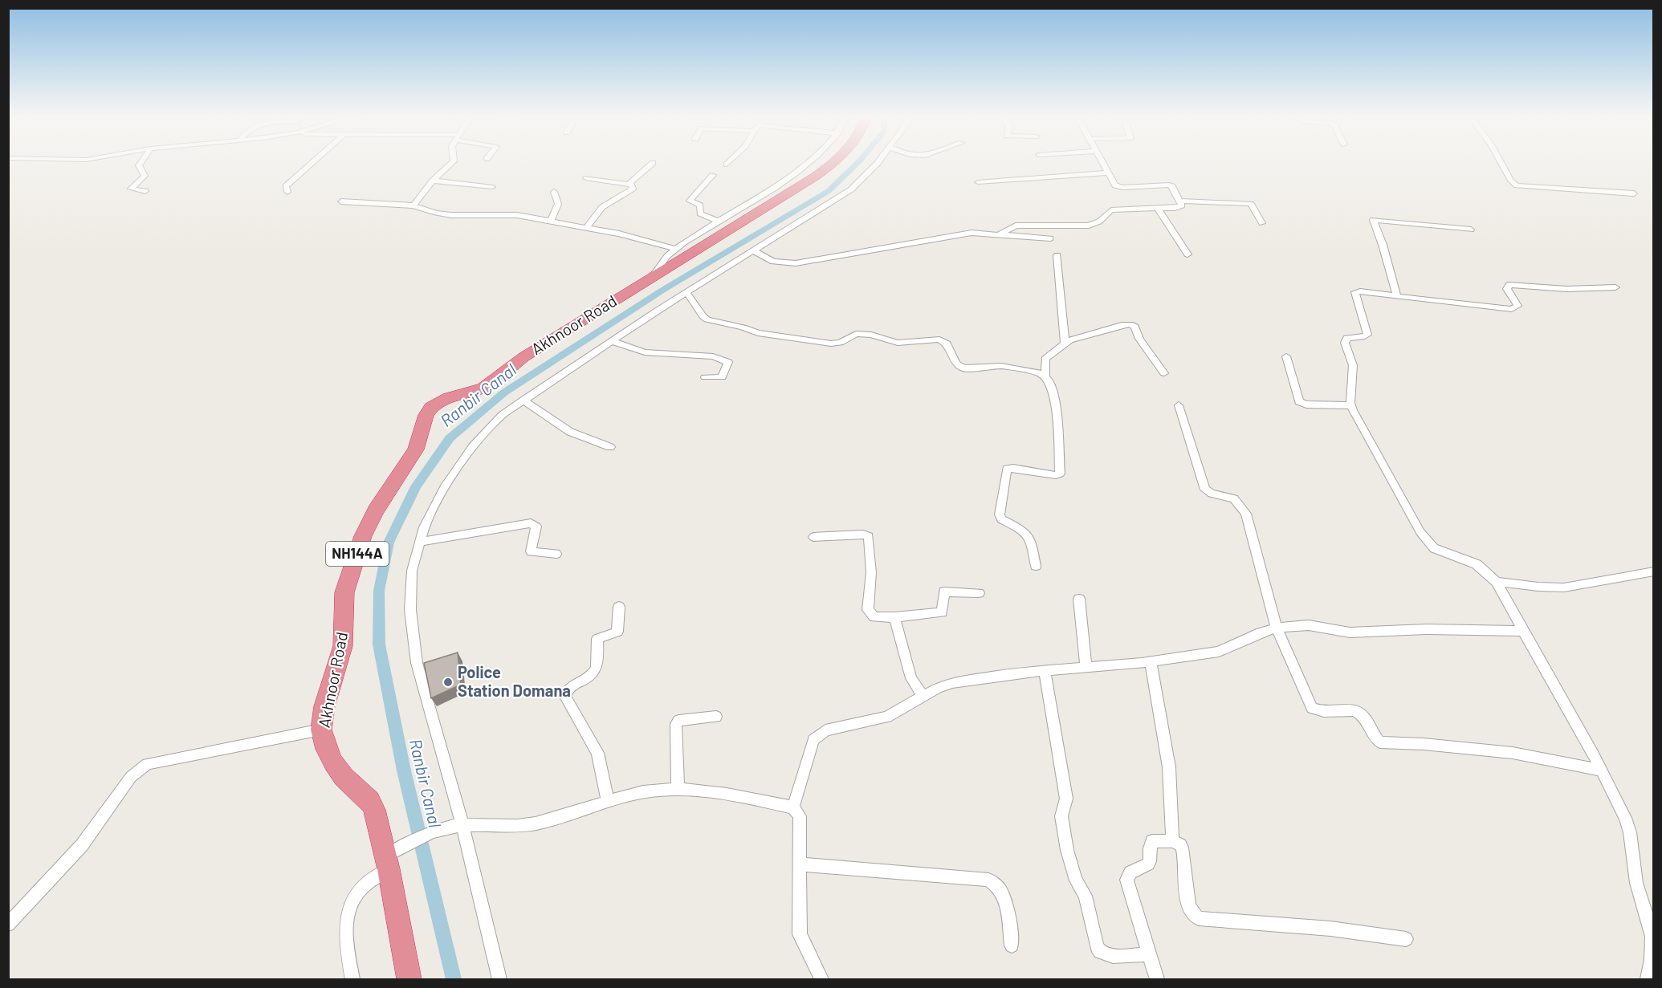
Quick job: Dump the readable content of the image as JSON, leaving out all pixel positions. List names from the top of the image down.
{
  "streets": {
    "highway": ["Akhnoor Road", "NH144A"]
  },
  "water": ["Ranbir Canal"],
  "places": ["Police Station Domana"]
}
